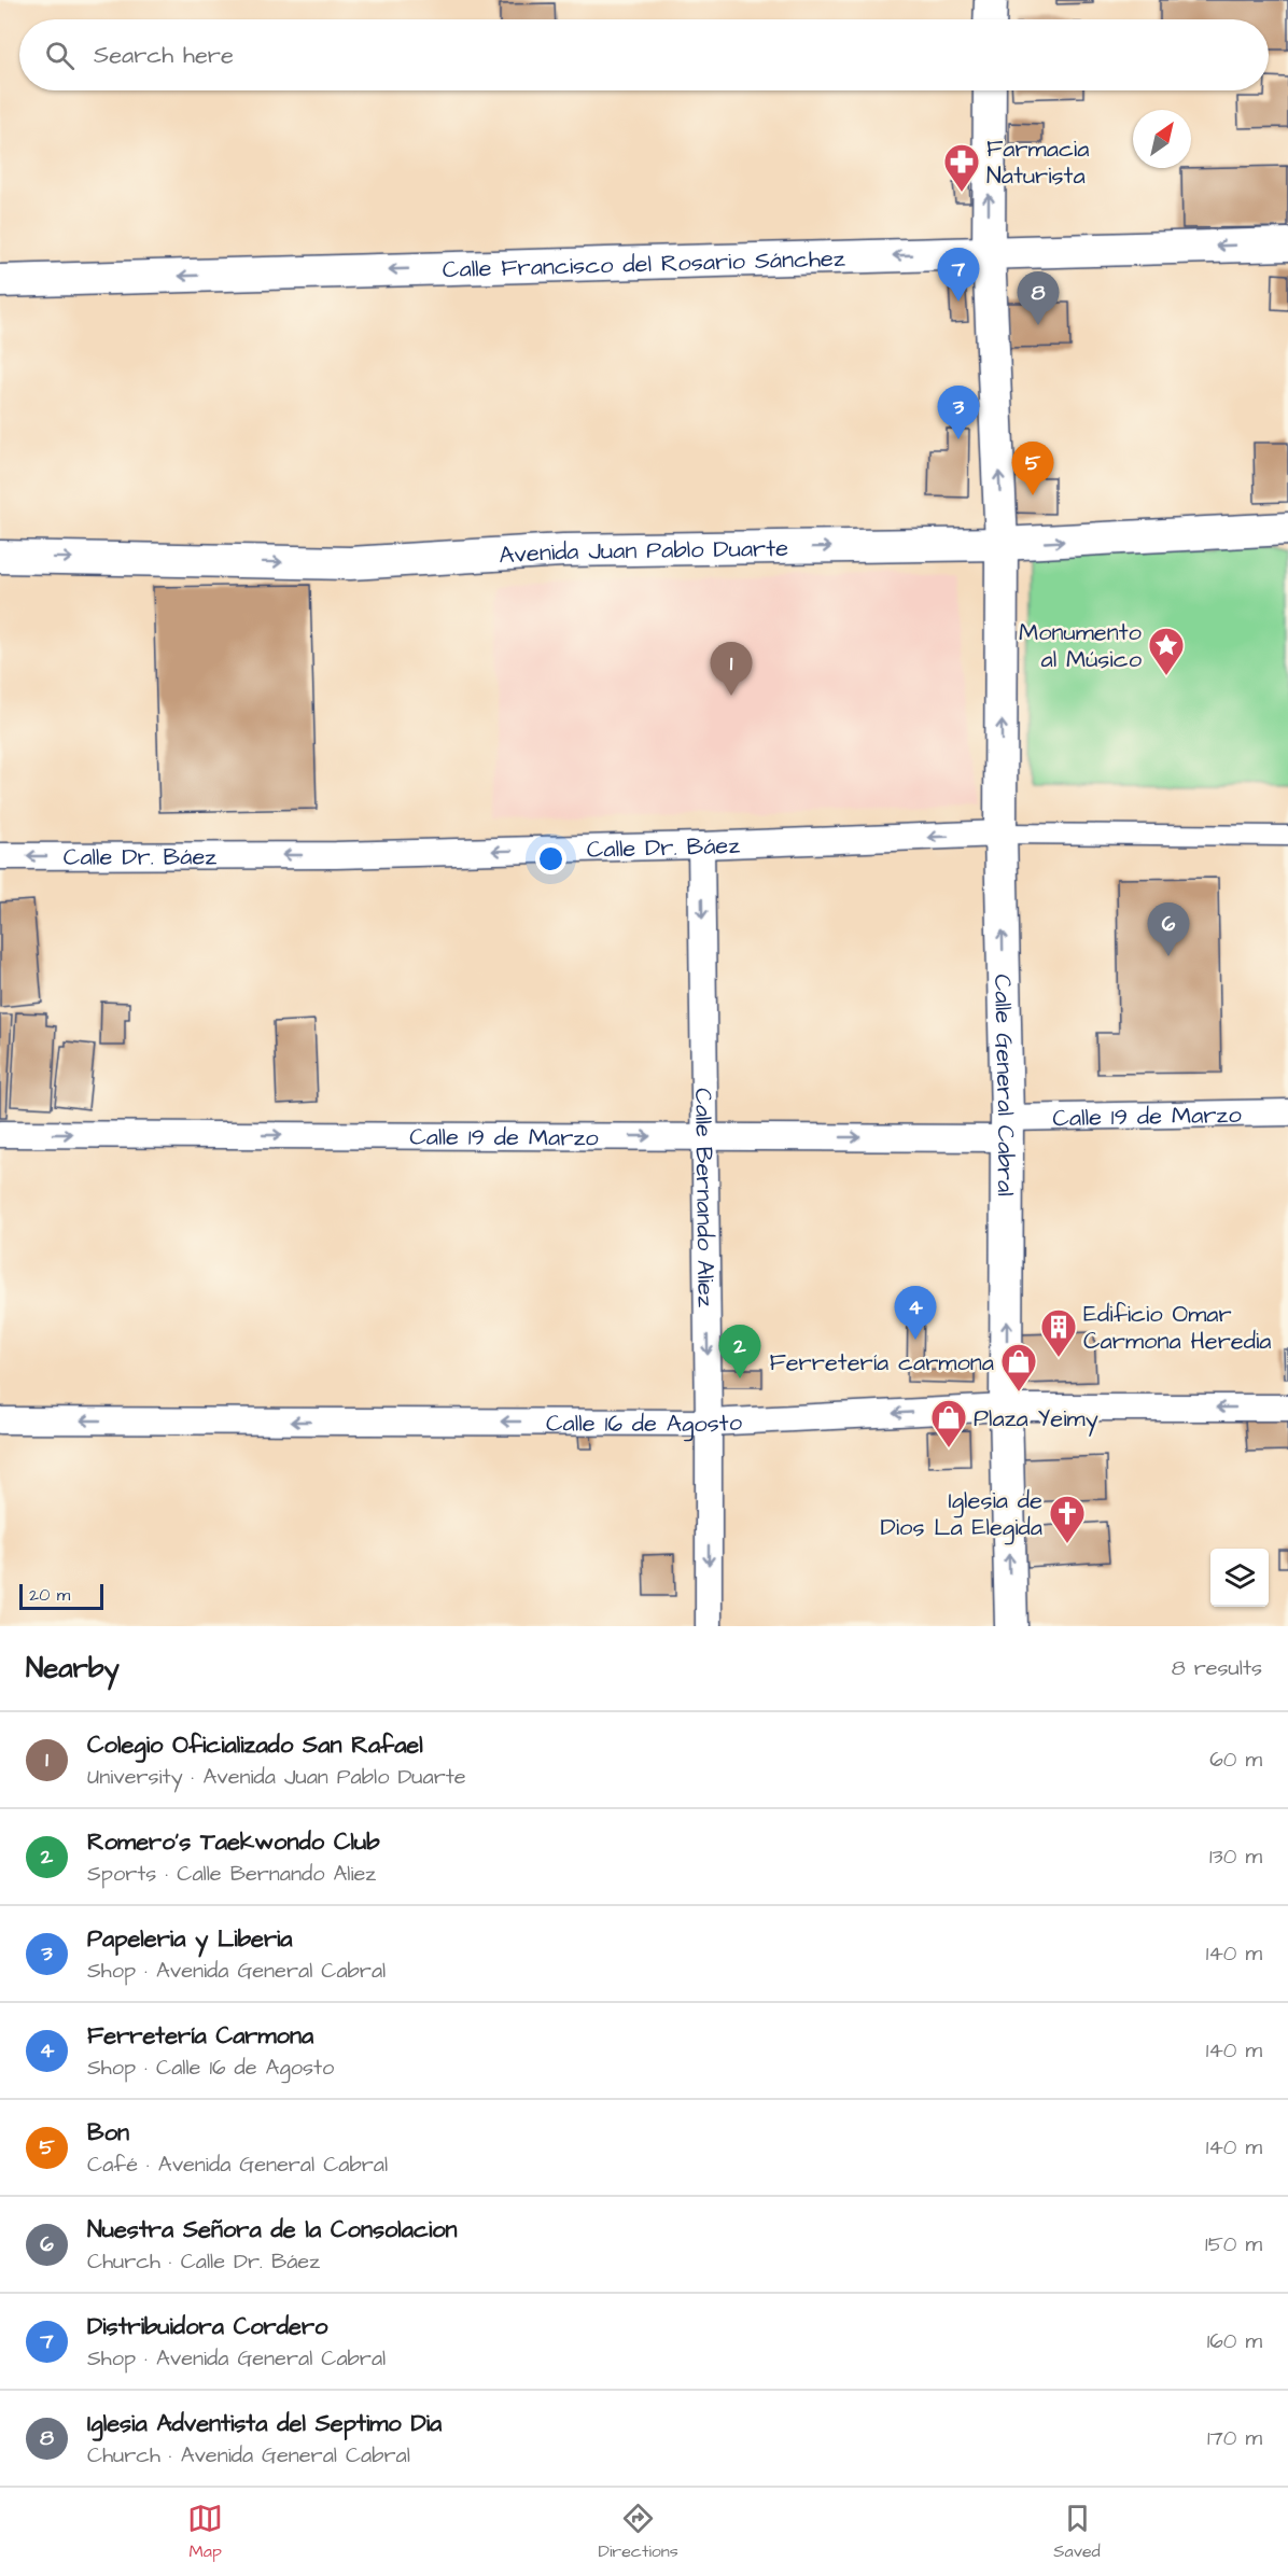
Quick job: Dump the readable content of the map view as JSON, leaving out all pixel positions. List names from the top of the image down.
{
  "streets": {
    "street": [
      "Calle Francisco del Rosario Sánchez",
      "Avenida Juan Pablo Duarte",
      "Calle Dr. Báez",
      "Calle General Cabral",
      "Calle 19 de Marzo",
      "Calle Bernando Aliez",
      "Calle 16 de Agosto"
    ]
  },
  "crossings": [
    ["Calle Francisco del Rosario Sánchez", "Calle General Cabral"],
    ["Avenida Juan Pablo Duarte", "Calle General Cabral"],
    ["Calle Dr. Báez", "Calle General Cabral"],
    ["Calle Dr. Báez", "Calle Bernando Aliez"],
    ["Calle General Cabral", "Calle 19 de Marzo"],
    ["Calle General Cabral", "Calle 16 de Agosto"],
    ["Calle 19 de Marzo", "Calle Bernando Aliez"],
    ["Calle Bernando Aliez", "Calle 16 de Agosto"]
  ],
  "one_way": [
    "Calle Francisco del Rosario Sánchez",
    "Avenida Juan Pablo Duarte",
    "Calle Dr. Báez",
    "Calle General Cabral",
    "Calle 19 de Marzo",
    "Calle Bernando Aliez",
    "Calle 16 de Agosto"
  ],
  "places": {
    "pharmacy": ["Farmacia Naturista"],
    "place": ["Monumento al Músico"],
    "building": ["Edificio Omar Carmona Heredia"],
    "shop": ["Ferretería carmona", "Plaza Yeimy"],
    "church": ["Iglesia de Dios La Elegida"]
  },
  "scale_bar": "20 m",
  "north": "top right",
  "page": {
    "search": "Search here",
    "pins": [
      "7",
      "8",
      "3",
      "5",
      "1",
      "6",
      "4",
      "2"
    ],
    "scale": "20 m",
    "heading": ["Nearby", "8 results"],
    "list": [
      {
        "mark": "1",
        "name": "Colegio Oficializado San Rafael",
        "note": "University · Avenida Juan Pablo Duarte",
        "value": "60 m"
      },
      {
        "mark": "2",
        "name": "Romero's Taekwondo Club",
        "note": "Sports · Calle Bernando Aliez",
        "value": "130 m"
      },
      {
        "mark": "3",
        "name": "Papeleria y Liberia",
        "note": "Shop · Avenida General Cabral",
        "value": "140 m"
      },
      {
        "mark": "4",
        "name": "Ferretería Carmona",
        "note": "Shop · Calle 16 de Agosto",
        "value": "140 m"
      },
      {
        "mark": "5",
        "name": "Bon",
        "note": "Café · Avenida General Cabral",
        "value": "140 m"
      },
      {
        "mark": "6",
        "name": "Nuestra Señora de la Consolacion",
        "note": "Church · Calle Dr. Báez",
        "value": "150 m"
      },
      {
        "mark": "7",
        "name": "Distribuidora Cordero",
        "note": "Shop · Avenida General Cabral",
        "value": "160 m"
      },
      {
        "mark": "8",
        "name": "Iglesia Adventista del Septimo Dia",
        "note": "Church · Avenida General Cabral",
        "value": "170 m"
      }
    ],
    "nav": ["Map", "Directions", "Saved"]
  }
}
